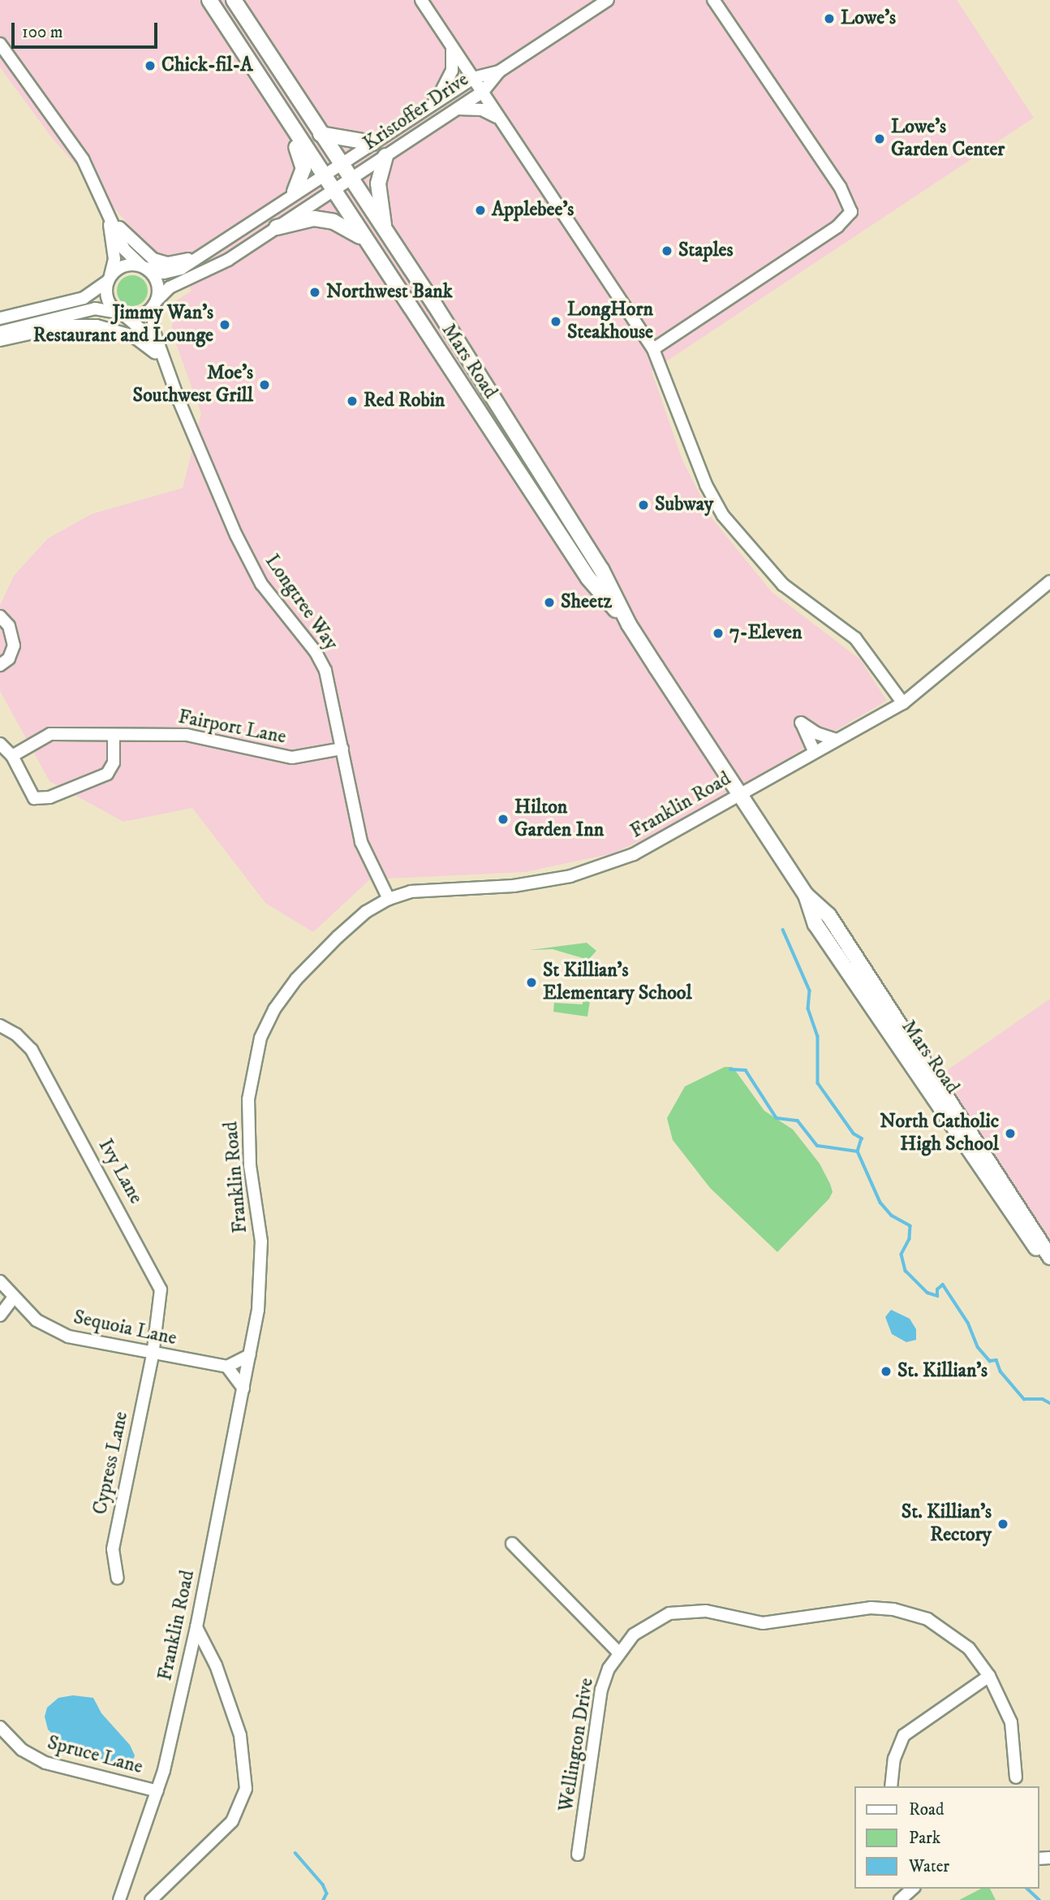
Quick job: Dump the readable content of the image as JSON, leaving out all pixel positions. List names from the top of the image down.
{
  "streets": {
    "main road": ["Mars Road"],
    "street": [
      "Kristoffer Drive",
      "Longtree Way",
      "Fairport Lane",
      "Franklin Road",
      "Ivy Lane",
      "Sequoia Lane",
      "Cypress Lane",
      "Wellington Drive",
      "Spruce Lane"
    ]
  },
  "crossings": [
    ["Kristoffer Drive", "Mars Road"],
    ["Mars Road", "Franklin Road"],
    ["Longtree Way", "Fairport Lane"],
    ["Longtree Way", "Franklin Road"],
    ["Franklin Road", "Spruce Lane"],
    ["Ivy Lane", "Sequoia Lane"],
    ["Ivy Lane", "Cypress Lane"],
    ["Sequoia Lane", "Cypress Lane"]
  ],
  "places": [
    "Lowe's",
    "Chick-fil-A",
    "Lowe's Garden Center",
    "Applebee's",
    "Staples",
    "Northwest Bank",
    "LongHorn Steakhouse",
    "Jimmy Wan's Restaurant and Lounge",
    "Moe's Southwest Grill",
    "Red Robin",
    "Subway",
    "Sheetz",
    "7-Eleven",
    "Hilton Garden Inn",
    "St Killian's Elementary School",
    "North Catholic High School",
    "St. Killian's",
    "St. Killian's Rectory"
  ],
  "legend": ["Road", "Park", "Water"],
  "scale_bar": "100 m"
}
